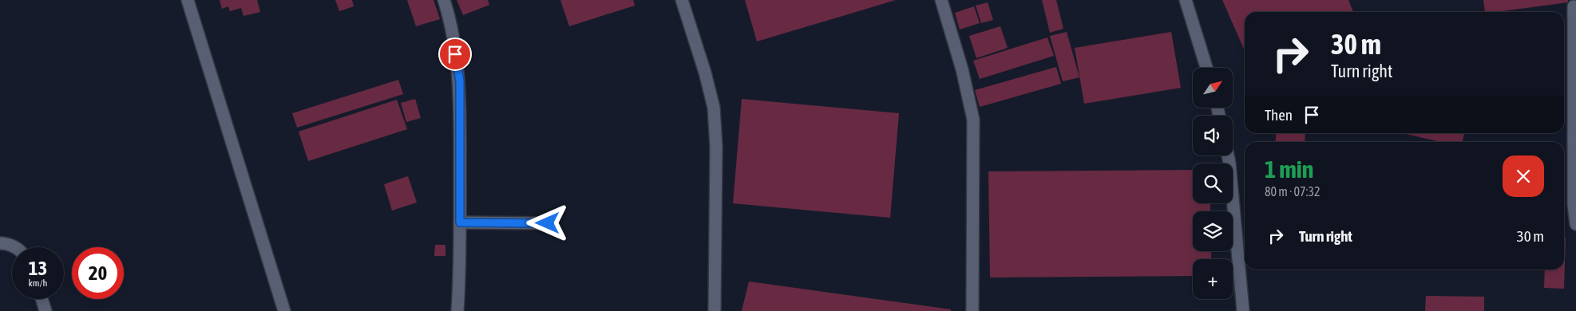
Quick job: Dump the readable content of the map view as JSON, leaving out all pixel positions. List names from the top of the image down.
{
  "north": "top right",
  "page": {
    "turn": ["30 m", "Turn right"],
    "map_buttons": "+",
    "then": "Then",
    "heading": ["1 min", "80 m · 07:32"],
    "list": [
      {
        "name": "Turn right",
        "value": "30 m"
      }
    ],
    "speed": "13 km/h",
    "limit": "20"
  }
}
